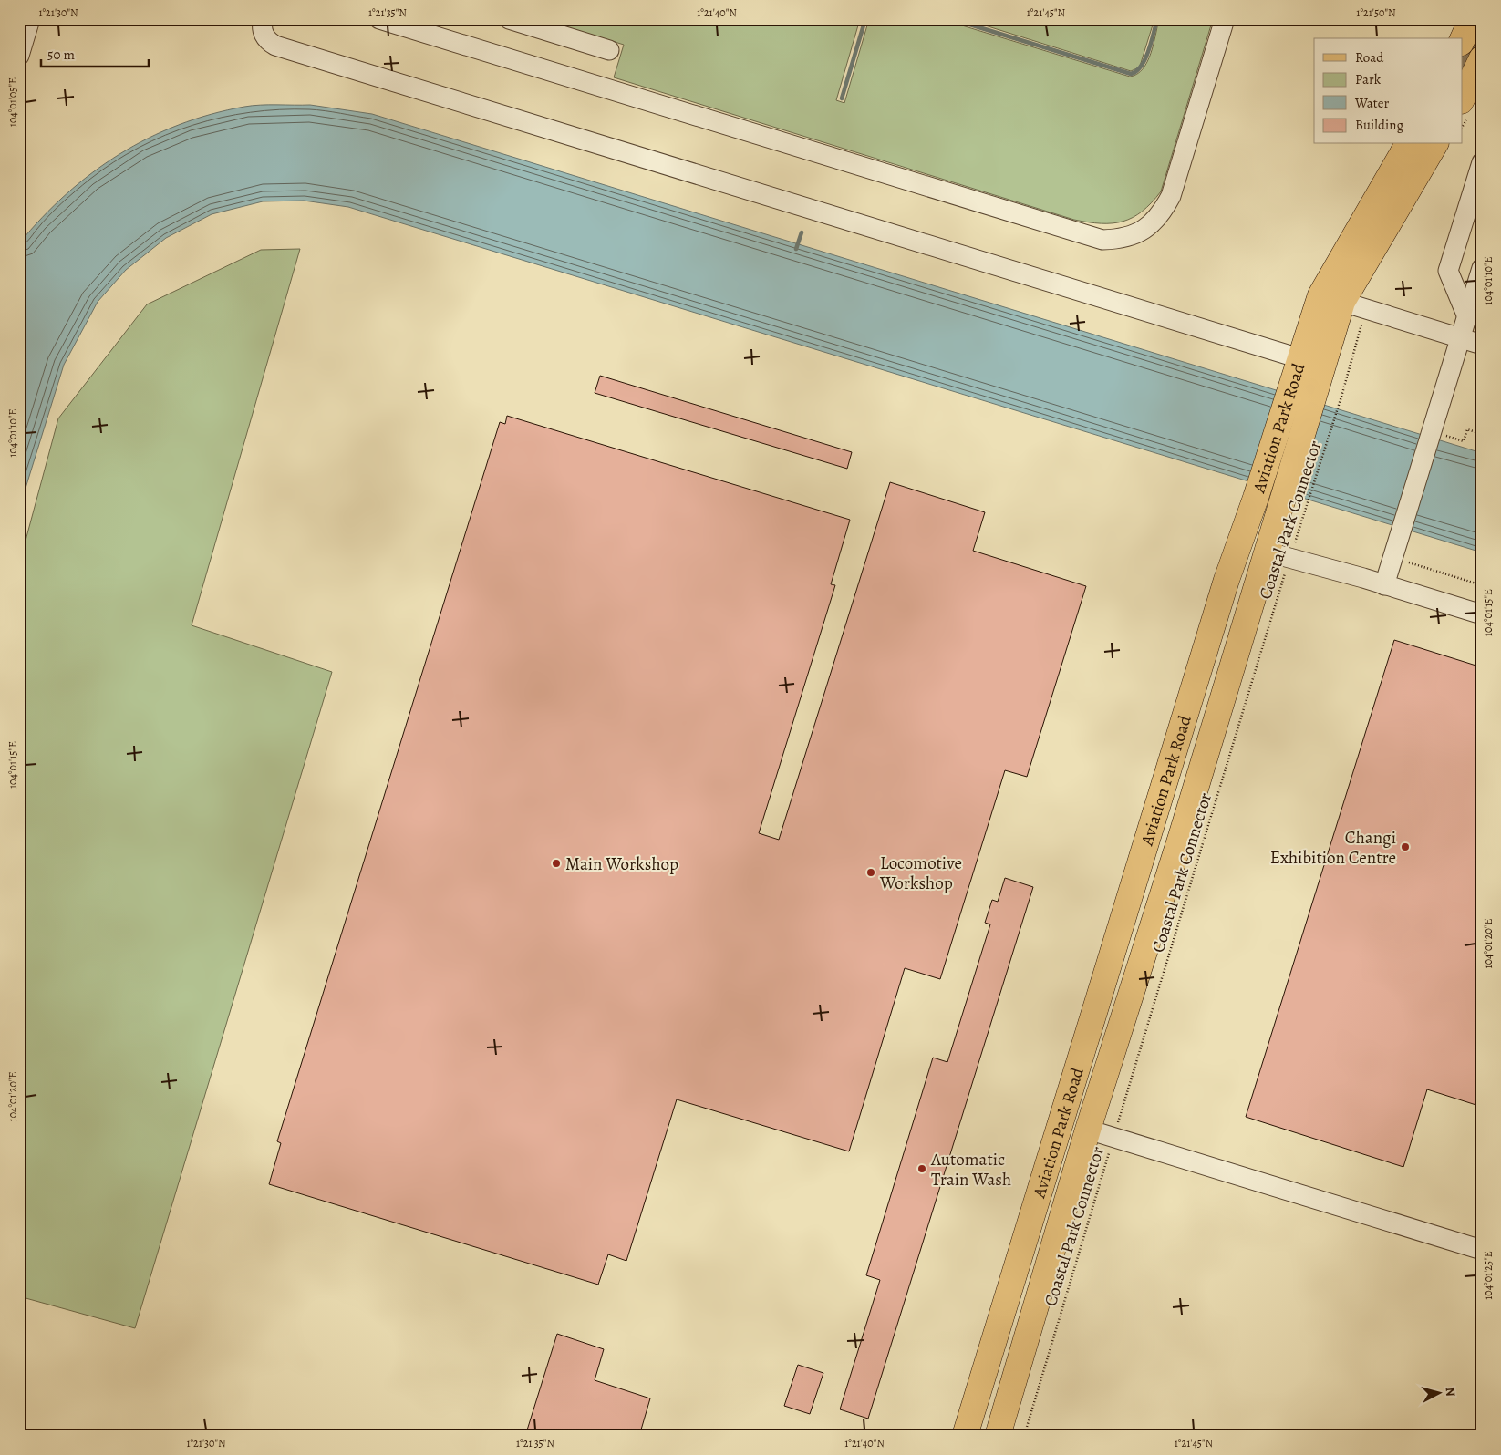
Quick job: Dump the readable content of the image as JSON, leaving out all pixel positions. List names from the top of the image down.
{
  "streets": {
    "main road": ["Aviation Park Road"],
    "path": ["Coastal Park Connector"]
  },
  "places": [
    "Changi Exhibition Centre",
    "Main Workshop",
    "Locomotive Workshop",
    "Automatic Train Wash"
  ],
  "legend": [
    "Road",
    "Park",
    "Water",
    "Building"
  ],
  "scale_bar": "50 m",
  "north": "right",
  "coordinates": [
    "1°21'30\"N",
    "1°21'35\"N",
    "1°21'40\"N",
    "1°21'45\"N",
    "1°21'50\"N",
    "104°01'05\"E",
    "104°01'10\"E",
    "104°01'15\"E",
    "104°01'20\"E",
    "104°01'25\"E"
  ]
}
